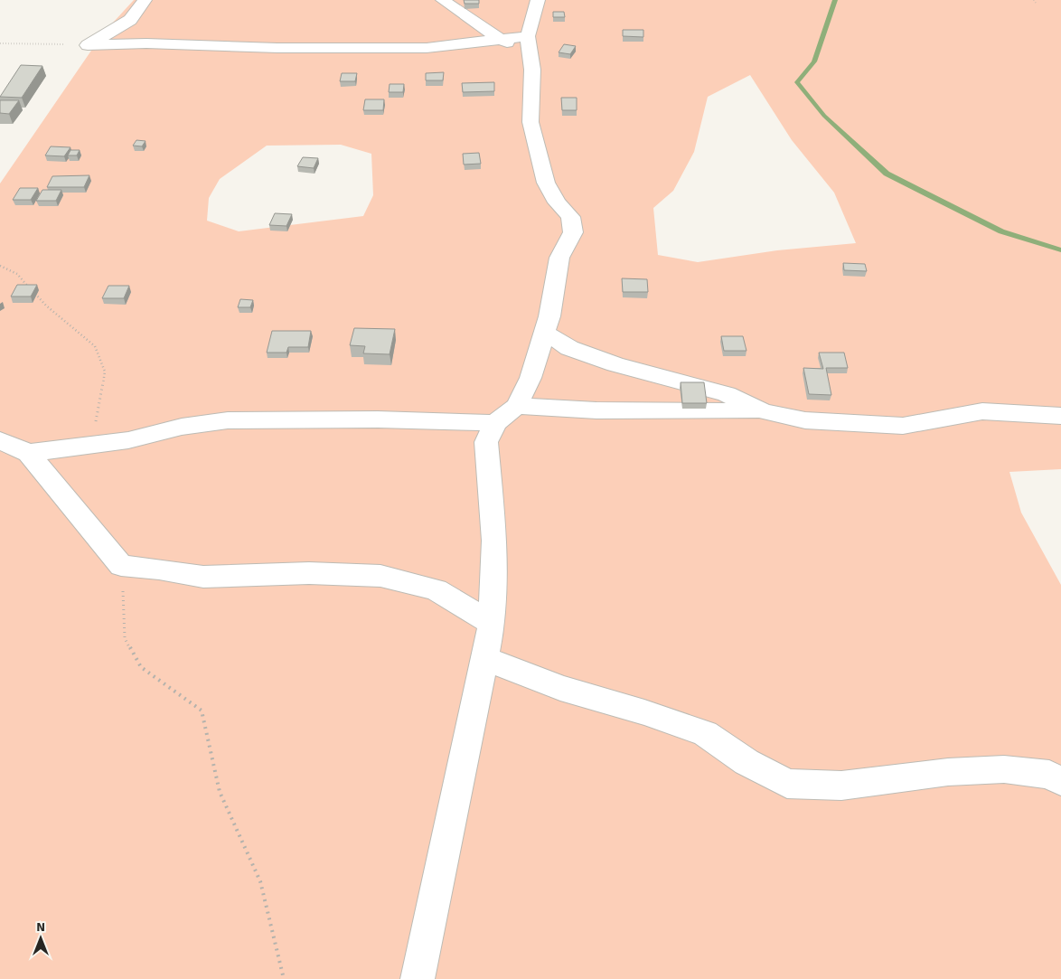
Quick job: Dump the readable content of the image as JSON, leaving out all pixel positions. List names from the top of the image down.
{
  "north": "top"
}
